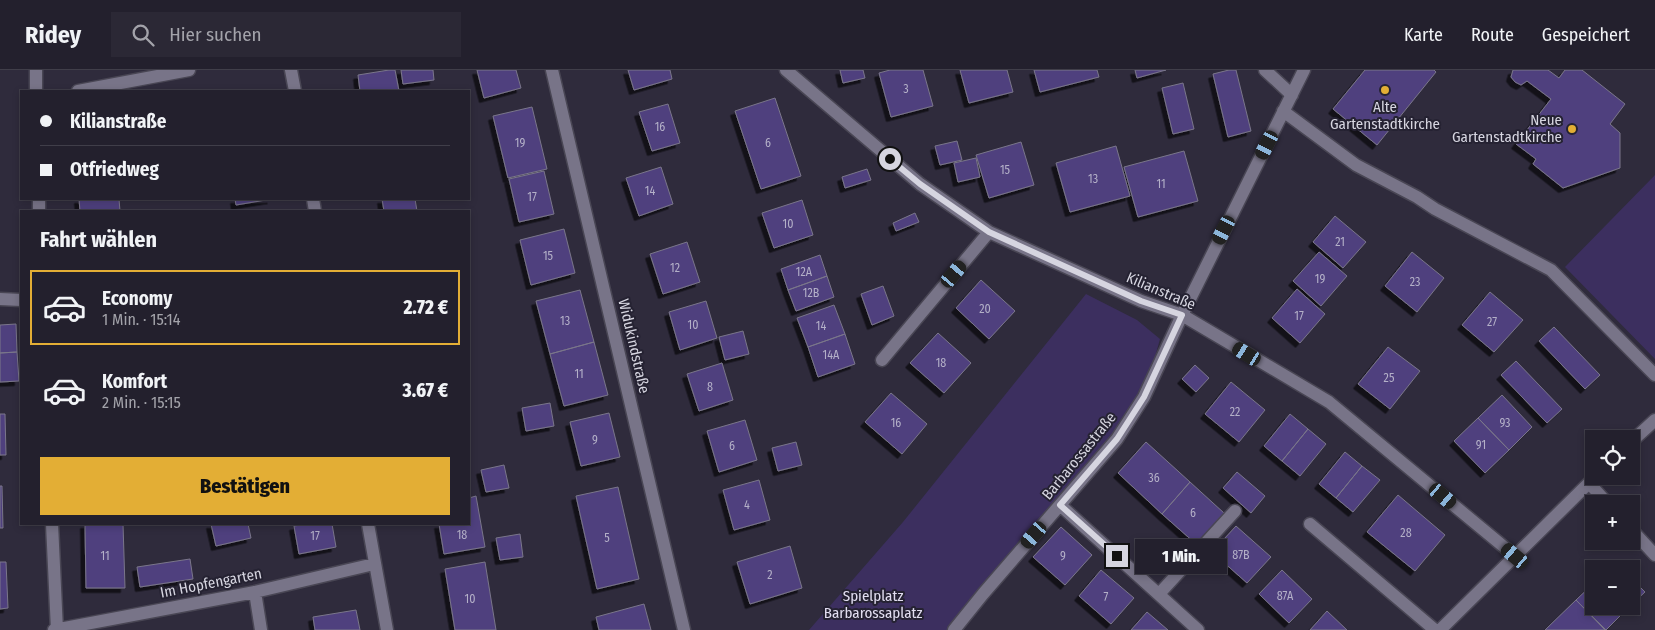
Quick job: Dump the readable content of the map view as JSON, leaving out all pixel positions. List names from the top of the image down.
{
  "streets": {
    "street": [
      "Kilianstraße",
      "Widukindstraße",
      "Barbarossastraße",
      "Im Hopfengarten"
    ]
  },
  "crossings": [
    ["Kilianstraße", "Barbarossastraße"]
  ],
  "parks": ["Spielplatz Barbarossaplatz"],
  "places": ["Alte Gartenstadtkirche", "Neue Gartenstadtkirche"],
  "house_numbers": [
    "3",
    "16",
    "19",
    "6",
    "15",
    "13",
    "11",
    "14",
    "17",
    "10",
    "21",
    "15",
    "12",
    "12A",
    "19",
    "23",
    "12B",
    "20",
    "17",
    "13",
    "27",
    "10",
    "14",
    "14A",
    "18",
    "11",
    "25",
    "8",
    "22",
    "16",
    "93",
    "9",
    "91",
    "6",
    "36",
    "4",
    "6",
    "28",
    "18",
    "17",
    "5",
    "87B",
    "11",
    "9",
    "2",
    "87A",
    "7",
    "10"
  ],
  "page": {
    "header": "Ridey",
    "search": "Hier suchen",
    "nav": ["Karte", "Route", "Gespeichert"],
    "banner": ["Kilianstraße", "Otfriedweg"],
    "heading": "Fahrt wählen",
    "list": [
      {
        "name": "Economy",
        "note": "1 Min. · 15:14",
        "value": "2.72 €"
      },
      {
        "name": "Komfort",
        "note": "2 Min. · 15:15",
        "value": "3.67 €"
      }
    ],
    "map_buttons": ["+", "−"],
    "buttons": "Bestätigen",
    "bubble": "1 Min."
  }
}
